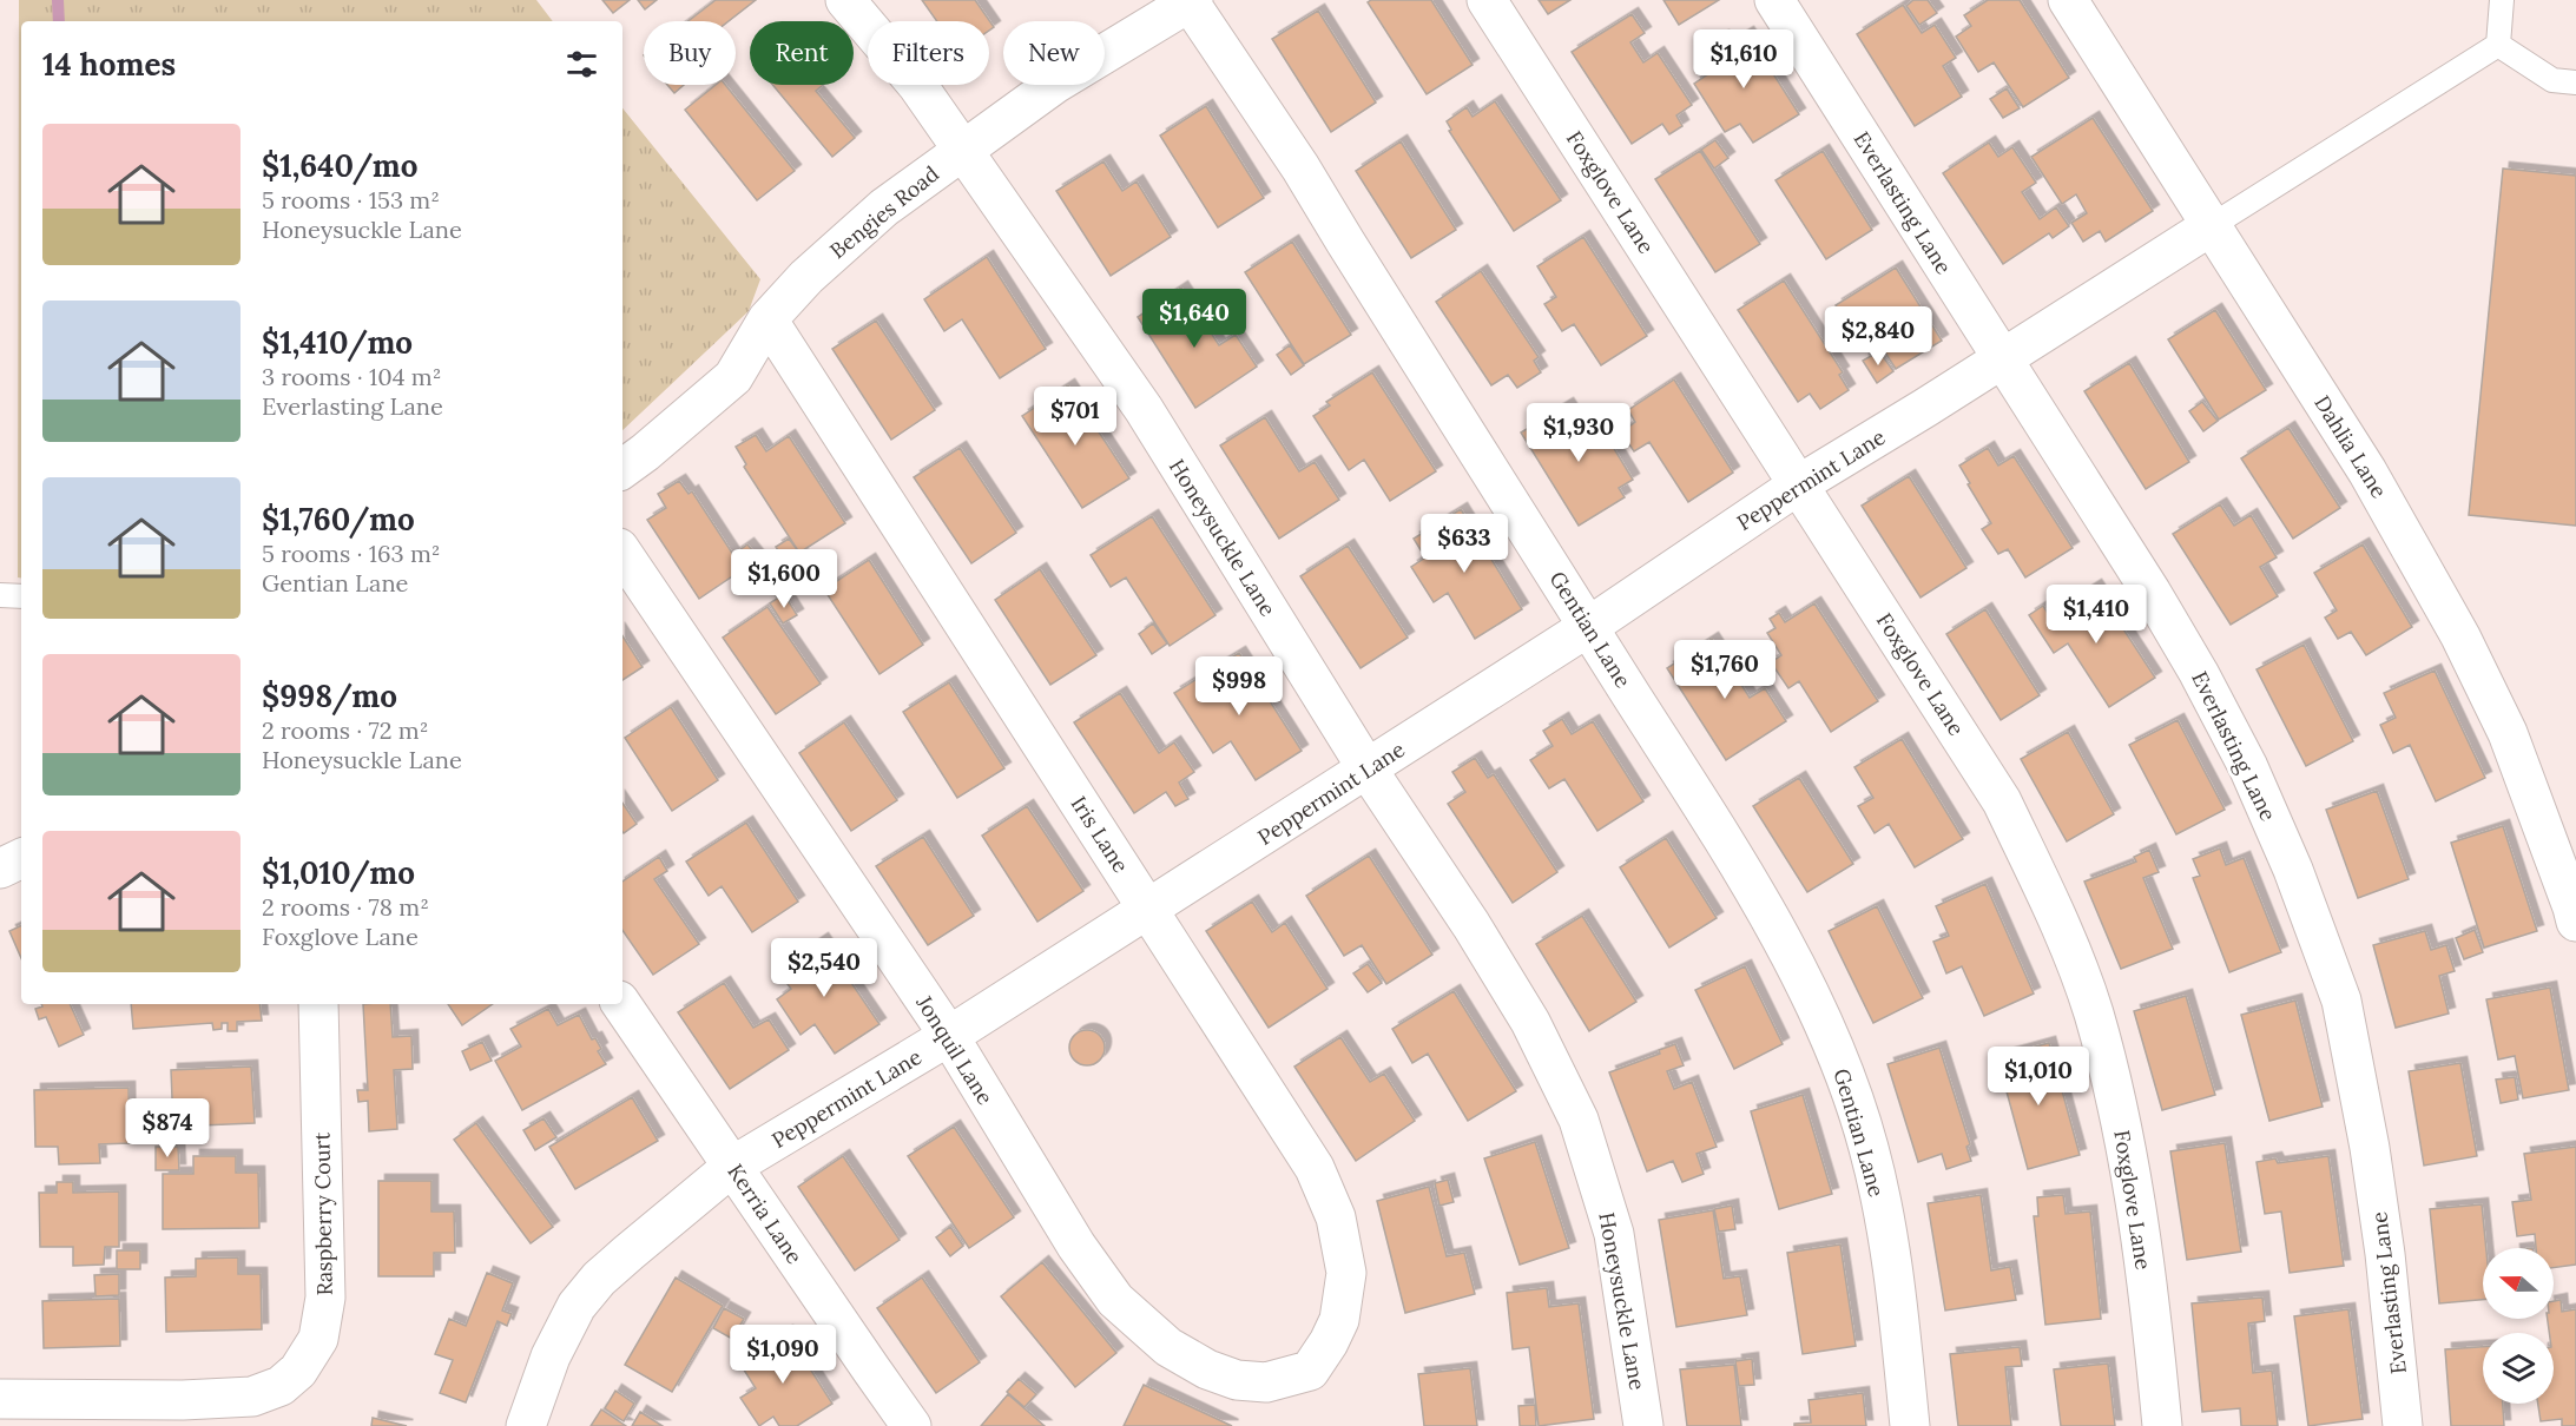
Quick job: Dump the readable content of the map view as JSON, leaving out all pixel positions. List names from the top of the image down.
{
  "streets": {
    "street": [
      "Foxglove Lane",
      "Everlasting Lane",
      "Bengies Road",
      "Dahlia Lane",
      "Peppermint Lane",
      "Honeysuckle Lane",
      "Gentian Lane",
      "Iris Lane",
      "Jonquil Lane",
      "Raspberry Court",
      "Kerria Lane"
    ]
  },
  "crossings": [
    ["Foxglove Lane", "Peppermint Lane"],
    ["Everlasting Lane", "Peppermint Lane"],
    ["Bengies Road", "Honeysuckle Lane"],
    ["Bengies Road", "Gentian Lane"],
    ["Bengies Road", "Iris Lane"],
    ["Dahlia Lane", "Peppermint Lane"],
    ["Peppermint Lane", "Honeysuckle Lane"],
    ["Peppermint Lane", "Gentian Lane"],
    ["Peppermint Lane", "Iris Lane"],
    ["Peppermint Lane", "Jonquil Lane"],
    ["Peppermint Lane", "Kerria Lane"],
    ["Iris Lane", "Jonquil Lane"]
  ],
  "north": "left",
  "page": {
    "chip": [
      "Buy",
      "Rent",
      "Filters",
      "New"
    ],
    "heading": "14 homes",
    "price": [
      "$1,610",
      "$1,640",
      "$2,840",
      "$701",
      "$1,930",
      "$633",
      "$1,600",
      "$1,410",
      "$1,760",
      "$998",
      "$2,540",
      "$1,010",
      "$874",
      "$1,090"
    ],
    "list": [
      {
        "name": "$1,640/mo",
        "note": "5 rooms · 153 m² · Honeysuckle Lane"
      },
      {
        "name": "$1,410/mo",
        "note": "3 rooms · 104 m² · Everlasting Lane"
      },
      {
        "name": "$1,760/mo",
        "note": "5 rooms · 163 m² · Gentian Lane"
      },
      {
        "name": "$998/mo",
        "note": "2 rooms · 72 m² · Honeysuckle Lane"
      },
      {
        "name": "$1,010/mo",
        "note": "2 rooms · 78 m² · Foxglove Lane"
      }
    ]
  }
}
